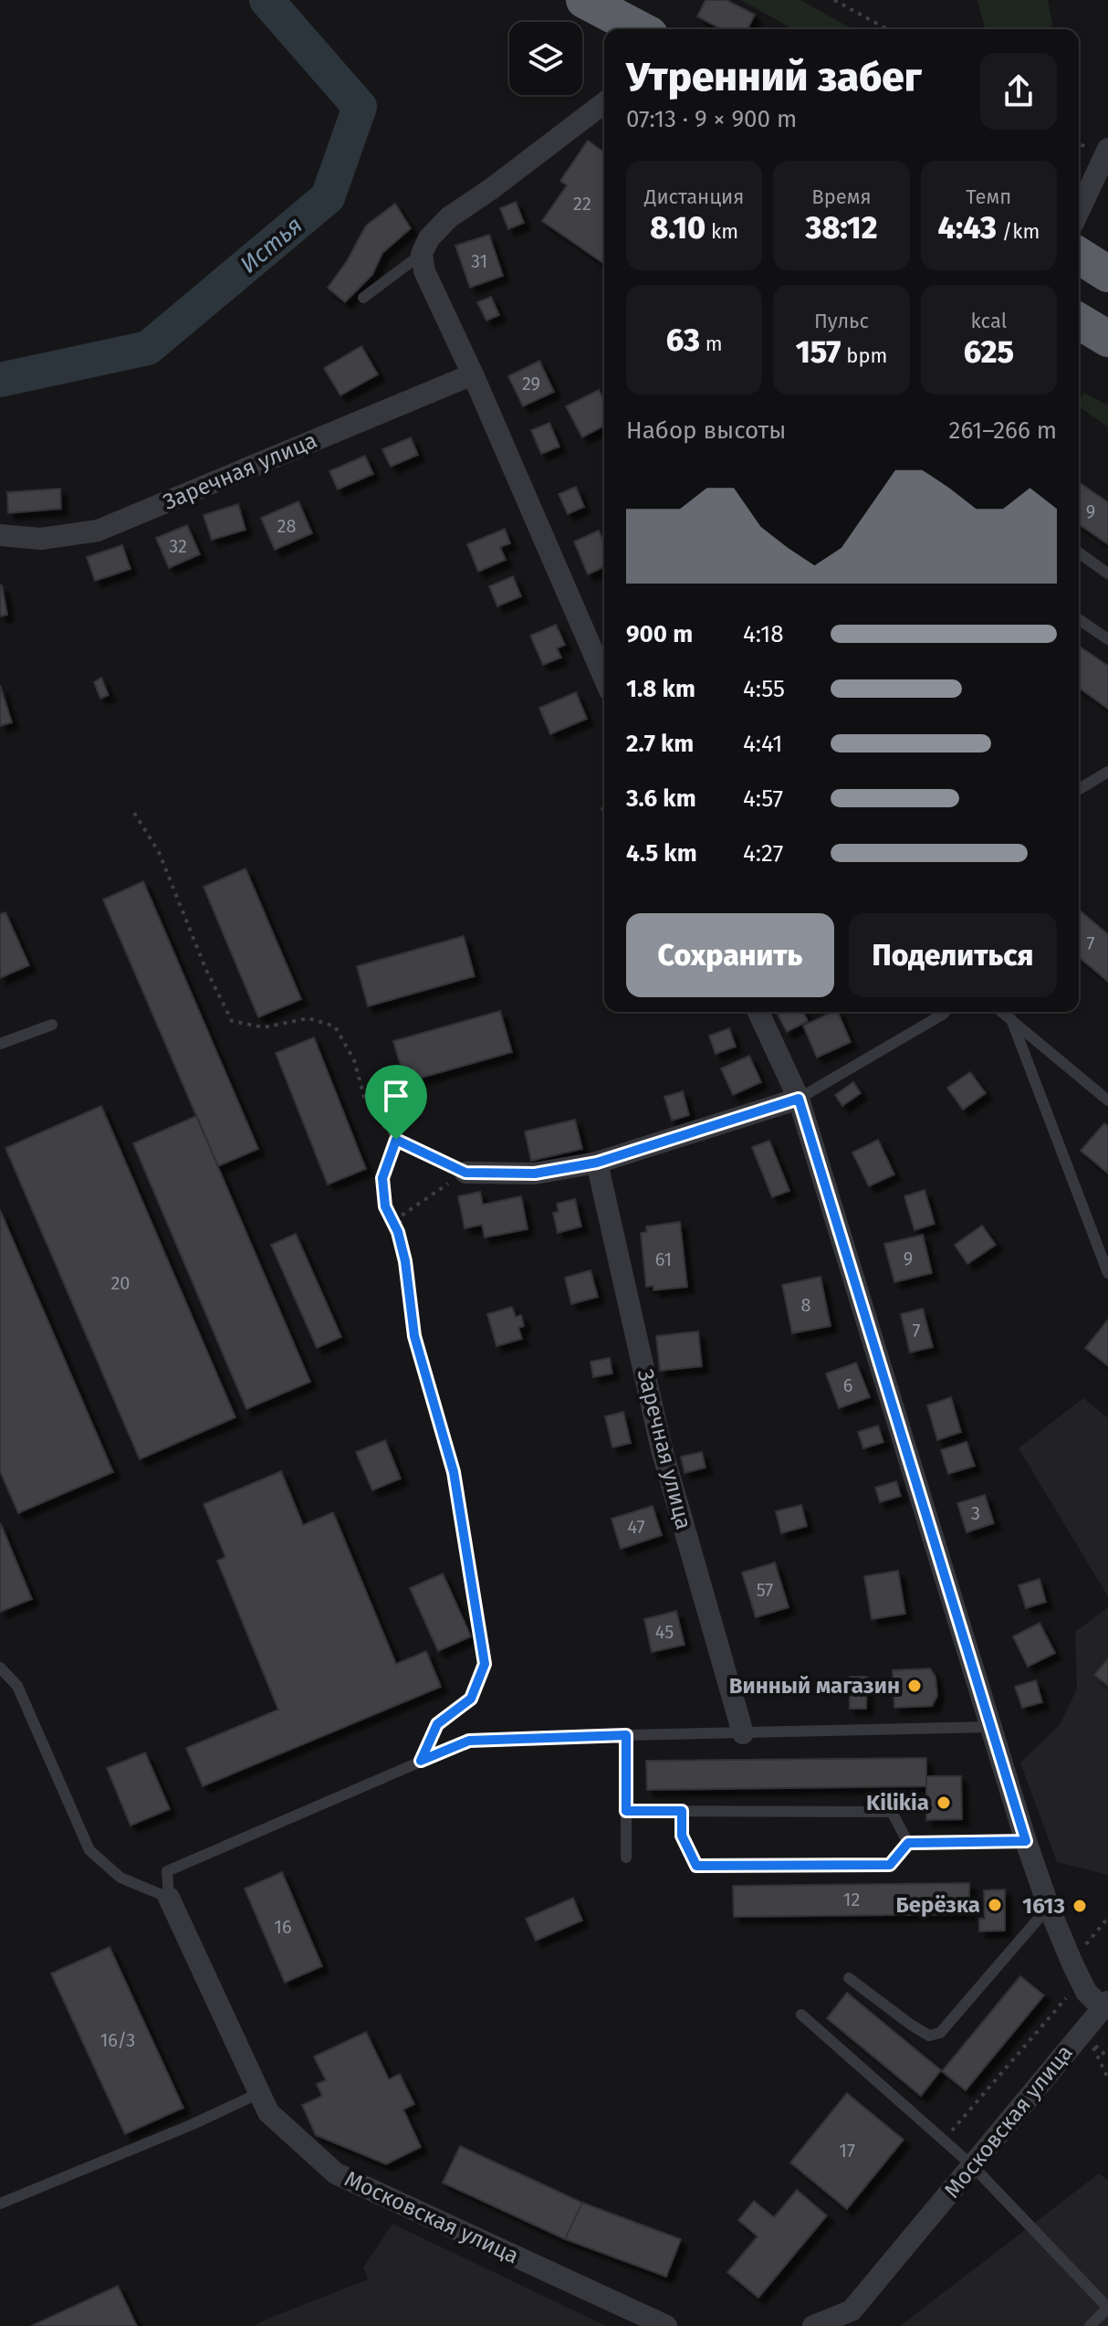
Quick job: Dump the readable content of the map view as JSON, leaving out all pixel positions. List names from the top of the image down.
{
  "streets": {
    "street": ["Заречная улица", "Московская улица"]
  },
  "water": ["Истья"],
  "places": [
    "Винный магазин",
    "Kilikia",
    "Берёзка",
    "1613"
  ],
  "house_numbers": [
    "22",
    "31",
    "29",
    "9",
    "28",
    "32",
    "7",
    "9",
    "61",
    "20",
    "8",
    "7",
    "6",
    "3",
    "47",
    "57",
    "45",
    "12",
    "16",
    "16/3",
    "17"
  ],
  "page": {
    "heading": ["Утренний забег", "07:13 · 9 × 900 m"],
    "stats": [
      ["Дистанция", "8.10 km"],
      ["Время", "38:12"],
      ["Темп", "4:43 /km"],
      ["63 m"],
      ["Пульс", "157 bpm"],
      ["kcal", "625"]
    ],
    "chart": ["Набор высоты", "261–266 m"],
    "list": [
      {
        "name": "900 m",
        "note": "4:18"
      },
      {
        "name": "1.8 km",
        "note": "4:55"
      },
      {
        "name": "2.7 km",
        "note": "4:41"
      },
      {
        "name": "3.6 km",
        "note": "4:57"
      },
      {
        "name": "4.5 km",
        "note": "4:27"
      }
    ],
    "buttons": ["Сохранить", "Поделиться"]
  }
}
